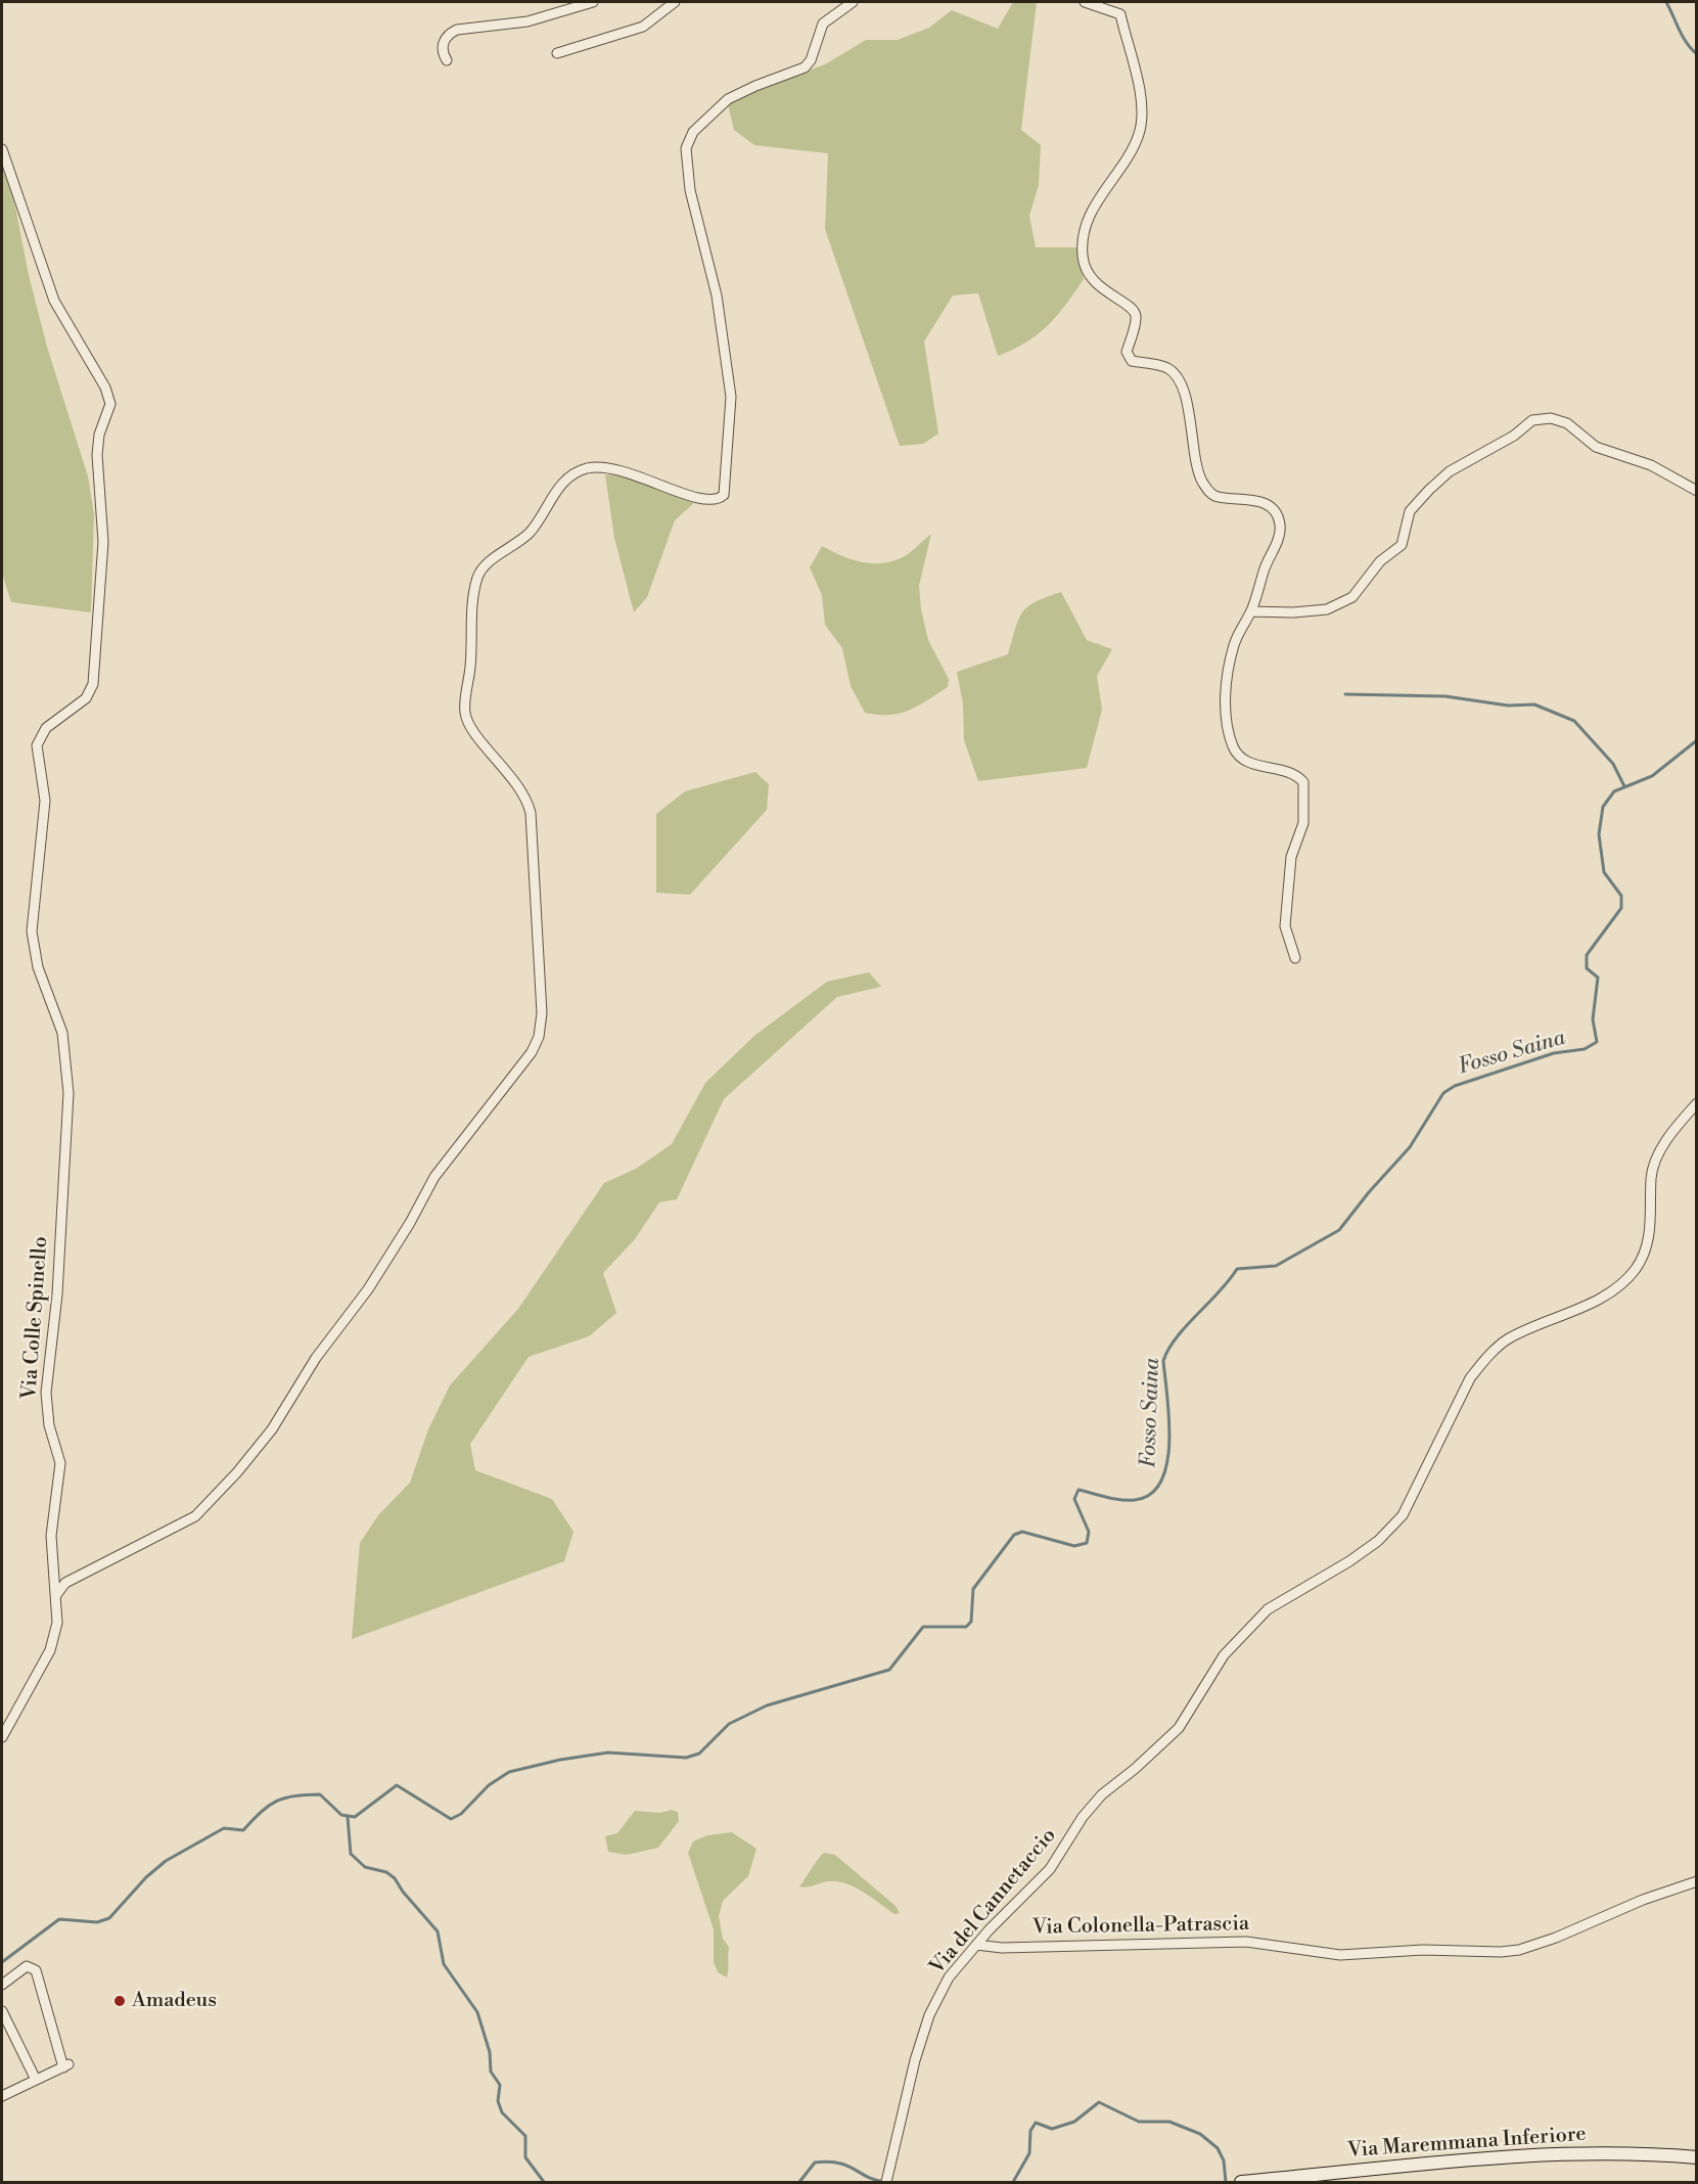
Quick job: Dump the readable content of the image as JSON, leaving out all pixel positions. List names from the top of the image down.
{
  "streets": {
    "main road": ["Via Maremmana Inferiore"],
    "street": ["Via Colle Spinello", "Via del Cannetaccio", "Via Colonella-Patrascia"]
  },
  "crossings": [
    ["Via del Cannetaccio", "Via Colonella-Patrascia"]
  ],
  "water": ["Fosso Saina"],
  "places": ["Amadeus"]
}
